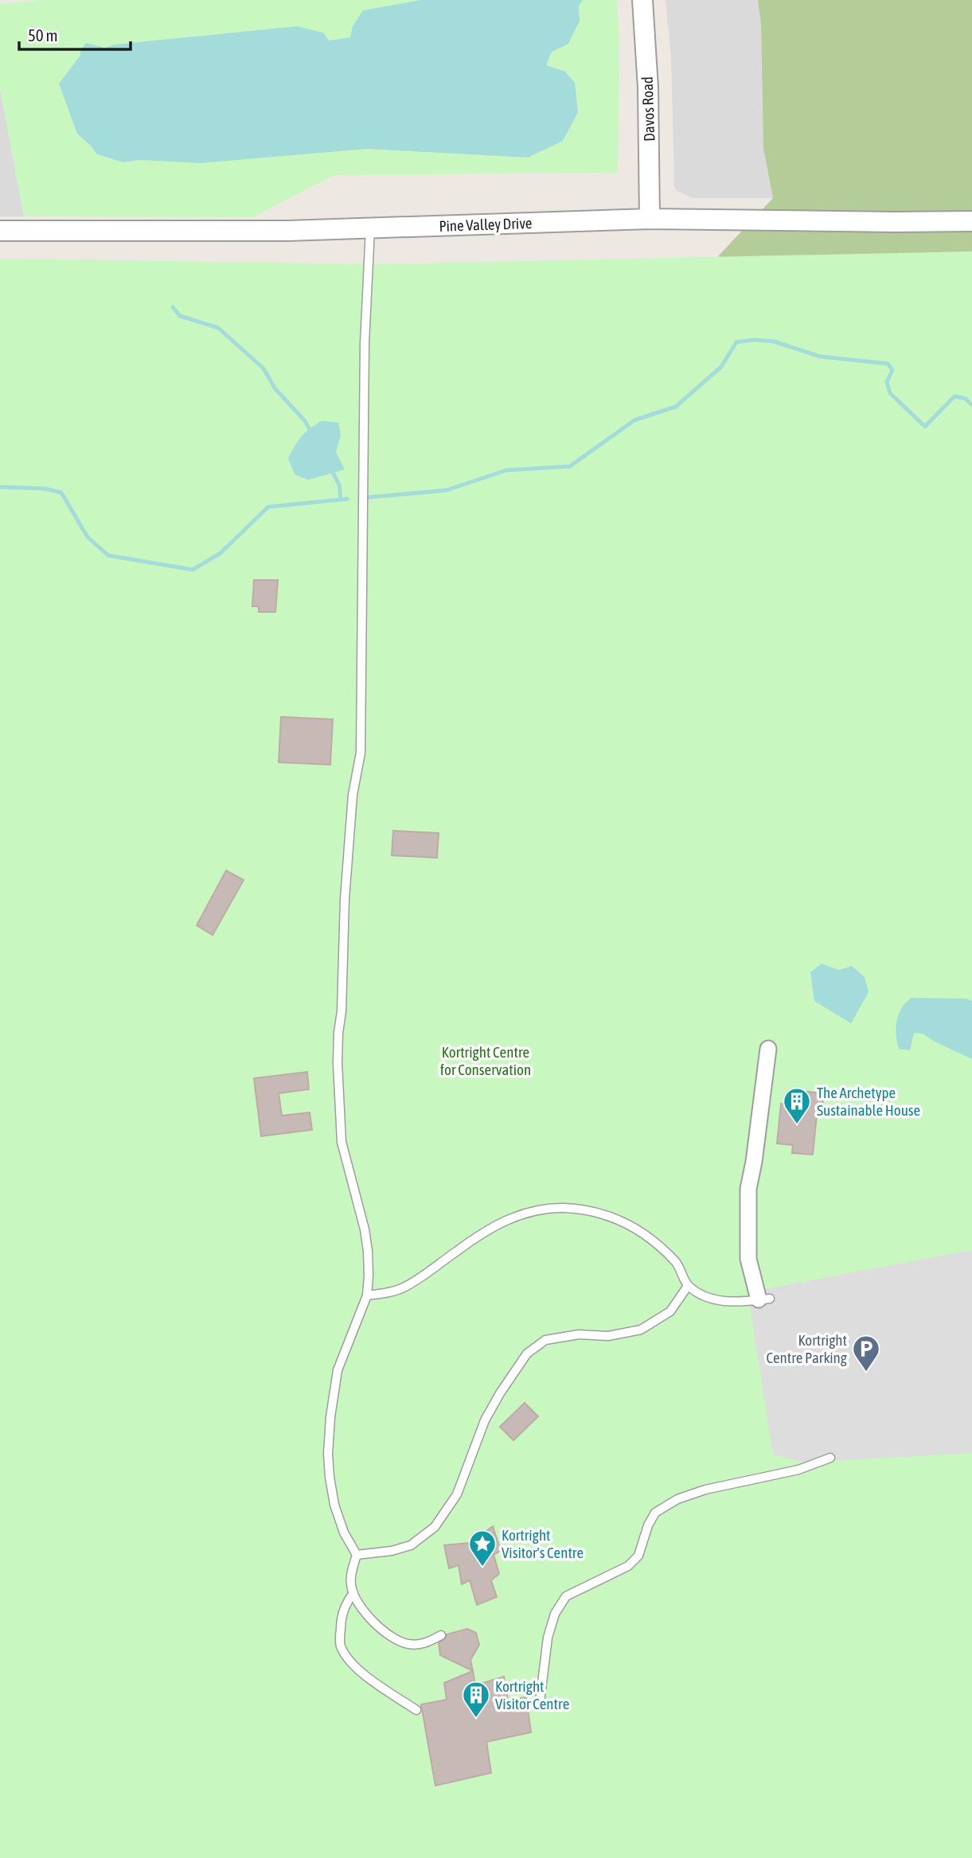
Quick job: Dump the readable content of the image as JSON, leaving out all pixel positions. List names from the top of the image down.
{
  "streets": {
    "street": ["Davos Road", "Pine Valley Drive"]
  },
  "crossings": [
    ["Davos Road", "Pine Valley Drive"]
  ],
  "parks": ["Kortright Centre for Conservation"],
  "places": {
    "building": ["The Archetype Sustainable House", "Kortright Visitor Centre"],
    "parking": ["Kortright Centre Parking"],
    "place": ["Kortright Visitor's Centre"]
  },
  "scale_bar": "50 m"
}
